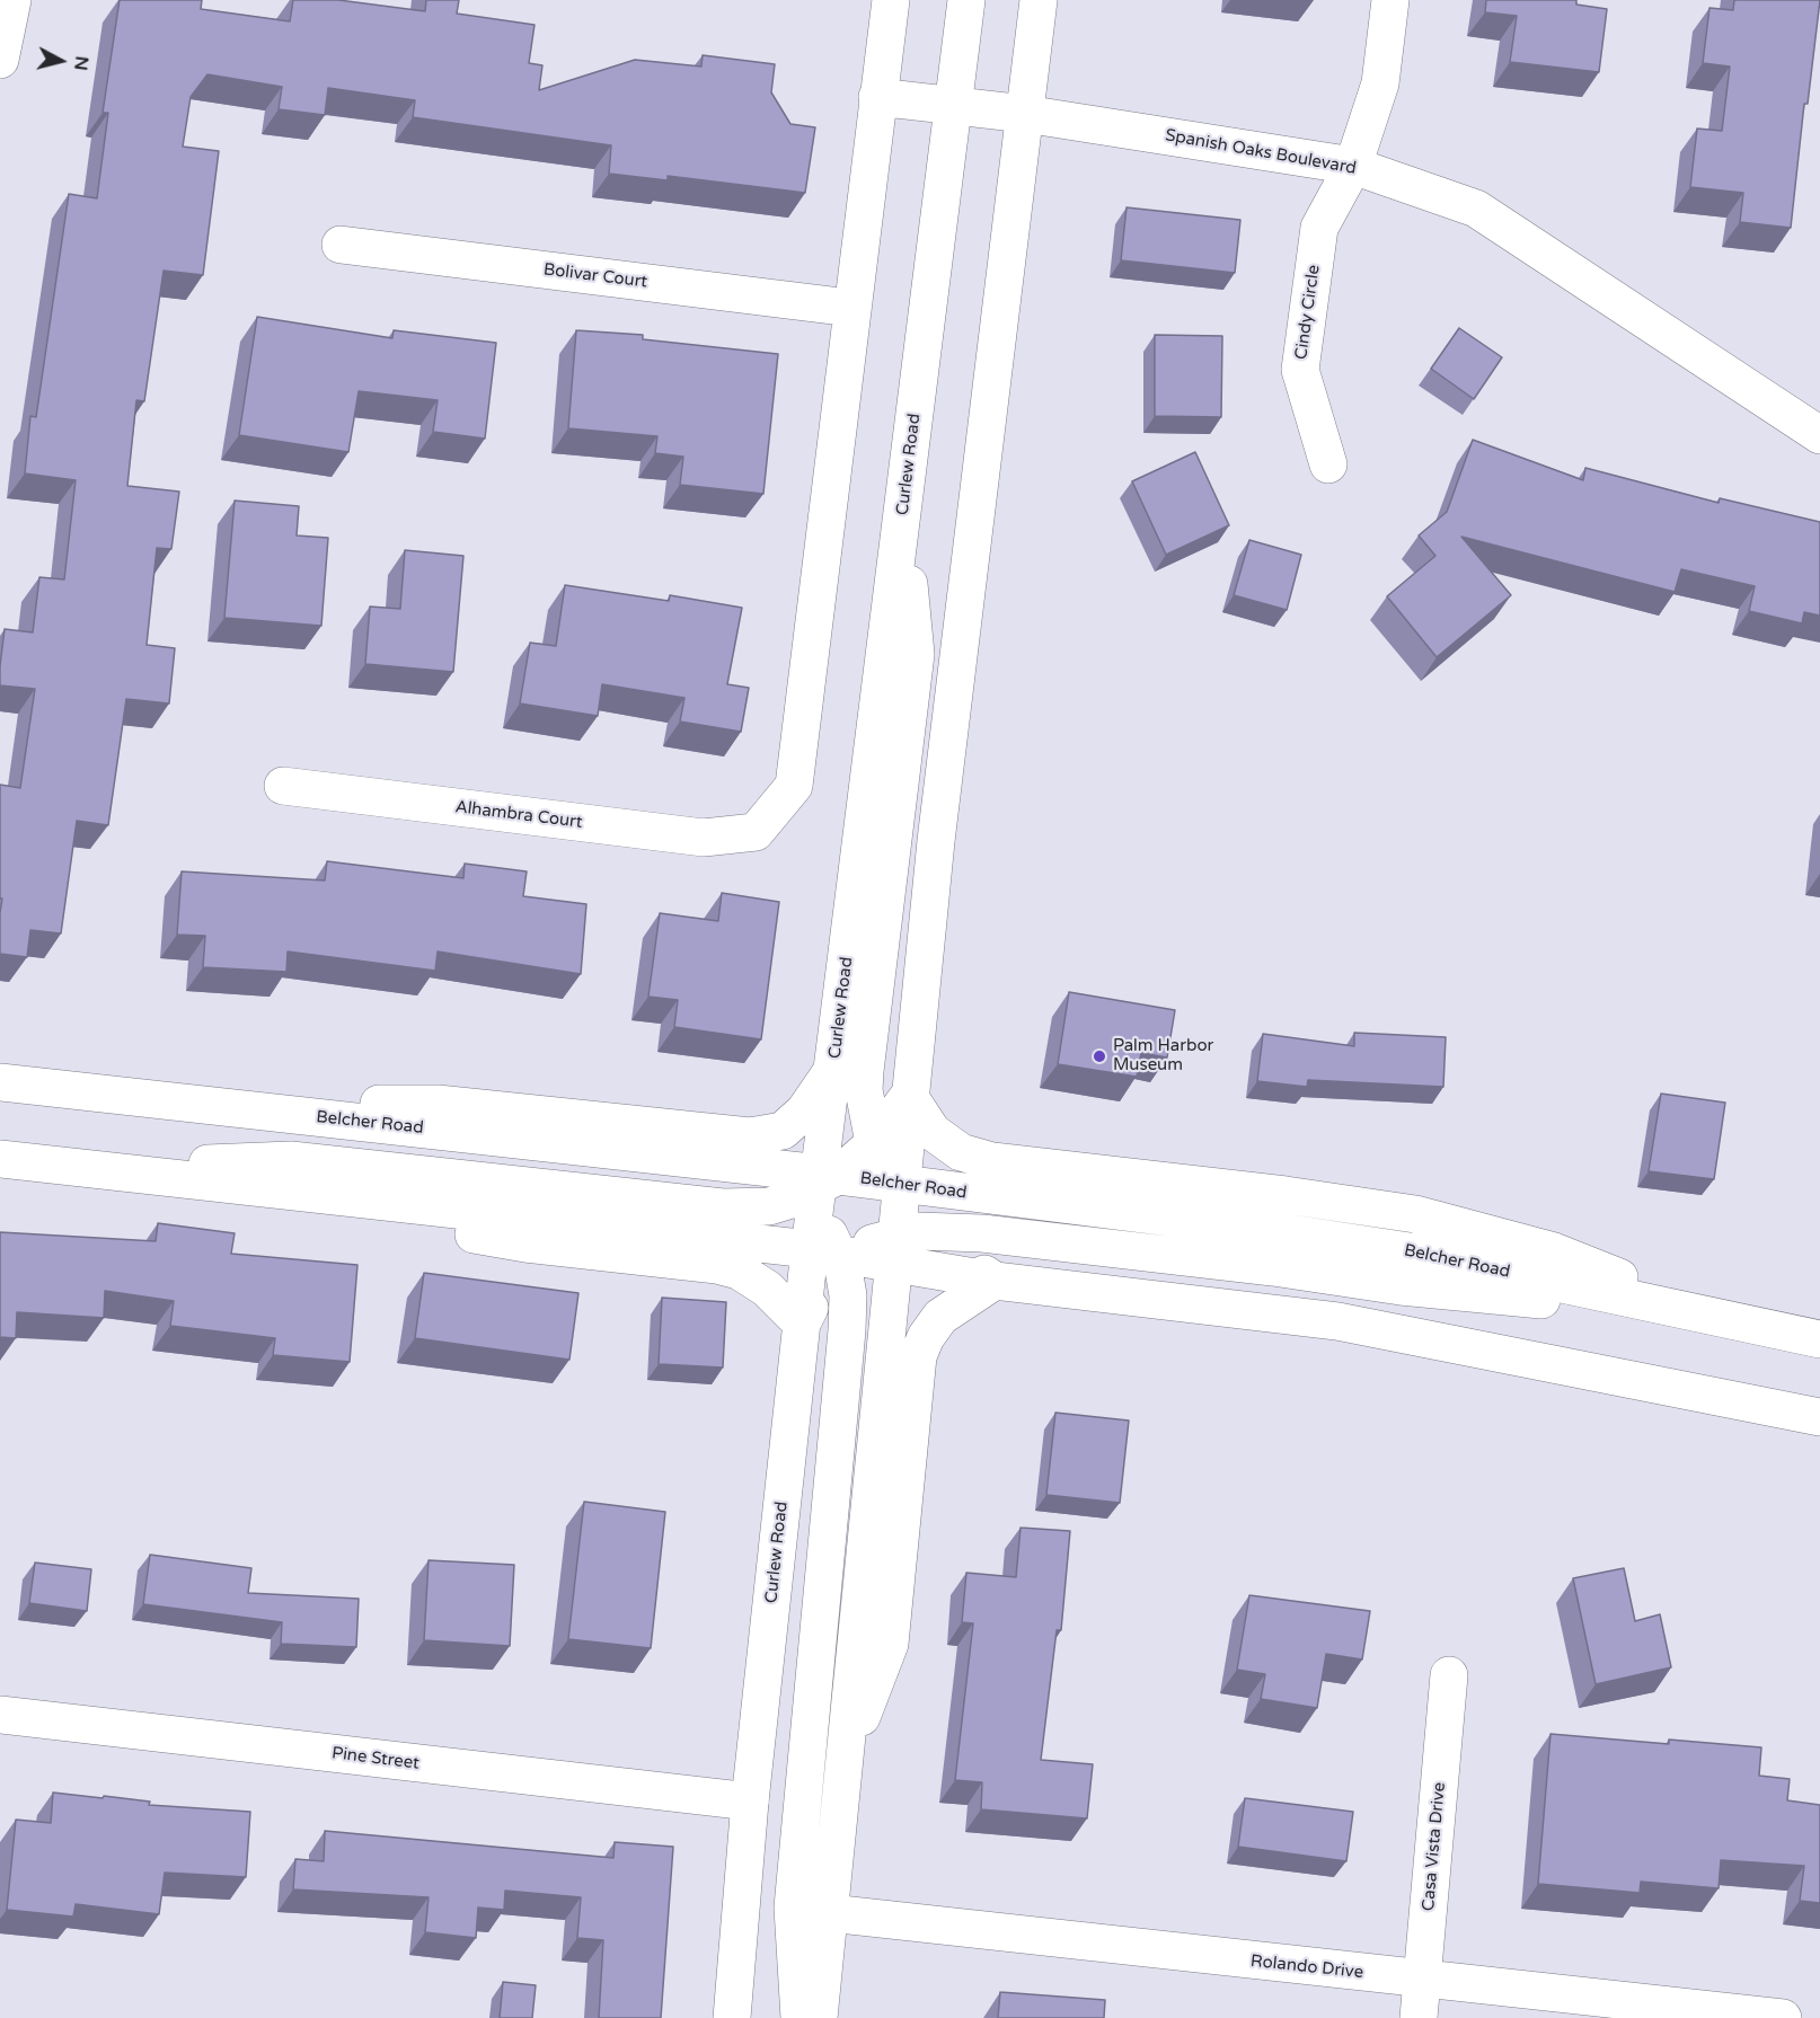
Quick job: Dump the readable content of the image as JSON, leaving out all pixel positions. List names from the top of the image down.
{
  "streets": {
    "main road": [
      "Spanish Oaks Boulevard",
      "Bolivar Court",
      "Cindy Circle",
      "Curlew Road",
      "Alhambra Court",
      "Belcher Road",
      "Pine Street",
      "Casa Vista Drive",
      "Rolando Drive"
    ]
  },
  "crossings": [
    ["Spanish Oaks Boulevard", "Cindy Circle"],
    ["Spanish Oaks Boulevard", "Curlew Road"],
    ["Bolivar Court", "Alhambra Court"],
    ["Curlew Road", "Belcher Road"],
    ["Curlew Road", "Pine Street"],
    ["Casa Vista Drive", "Rolando Drive"]
  ],
  "places": ["Palm Harbor Museum"],
  "north": "right"
}
